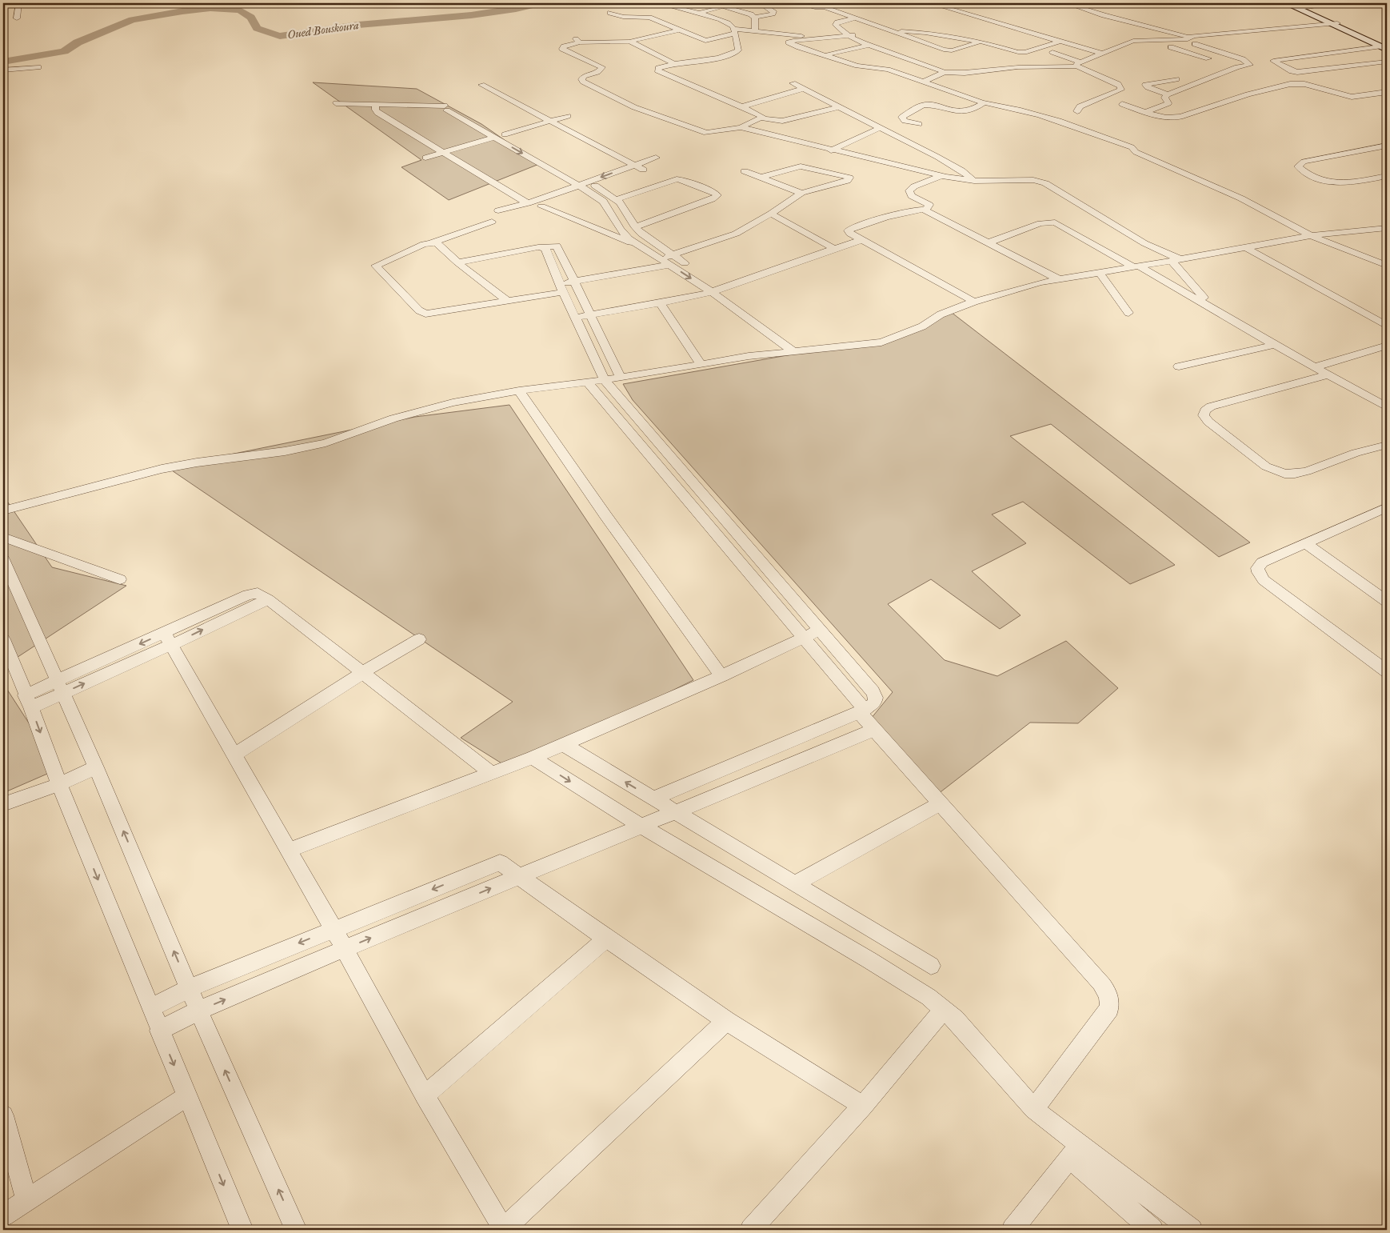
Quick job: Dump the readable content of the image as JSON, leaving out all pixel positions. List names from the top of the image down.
{
  "water": ["Oued Bouskoura"]
}
